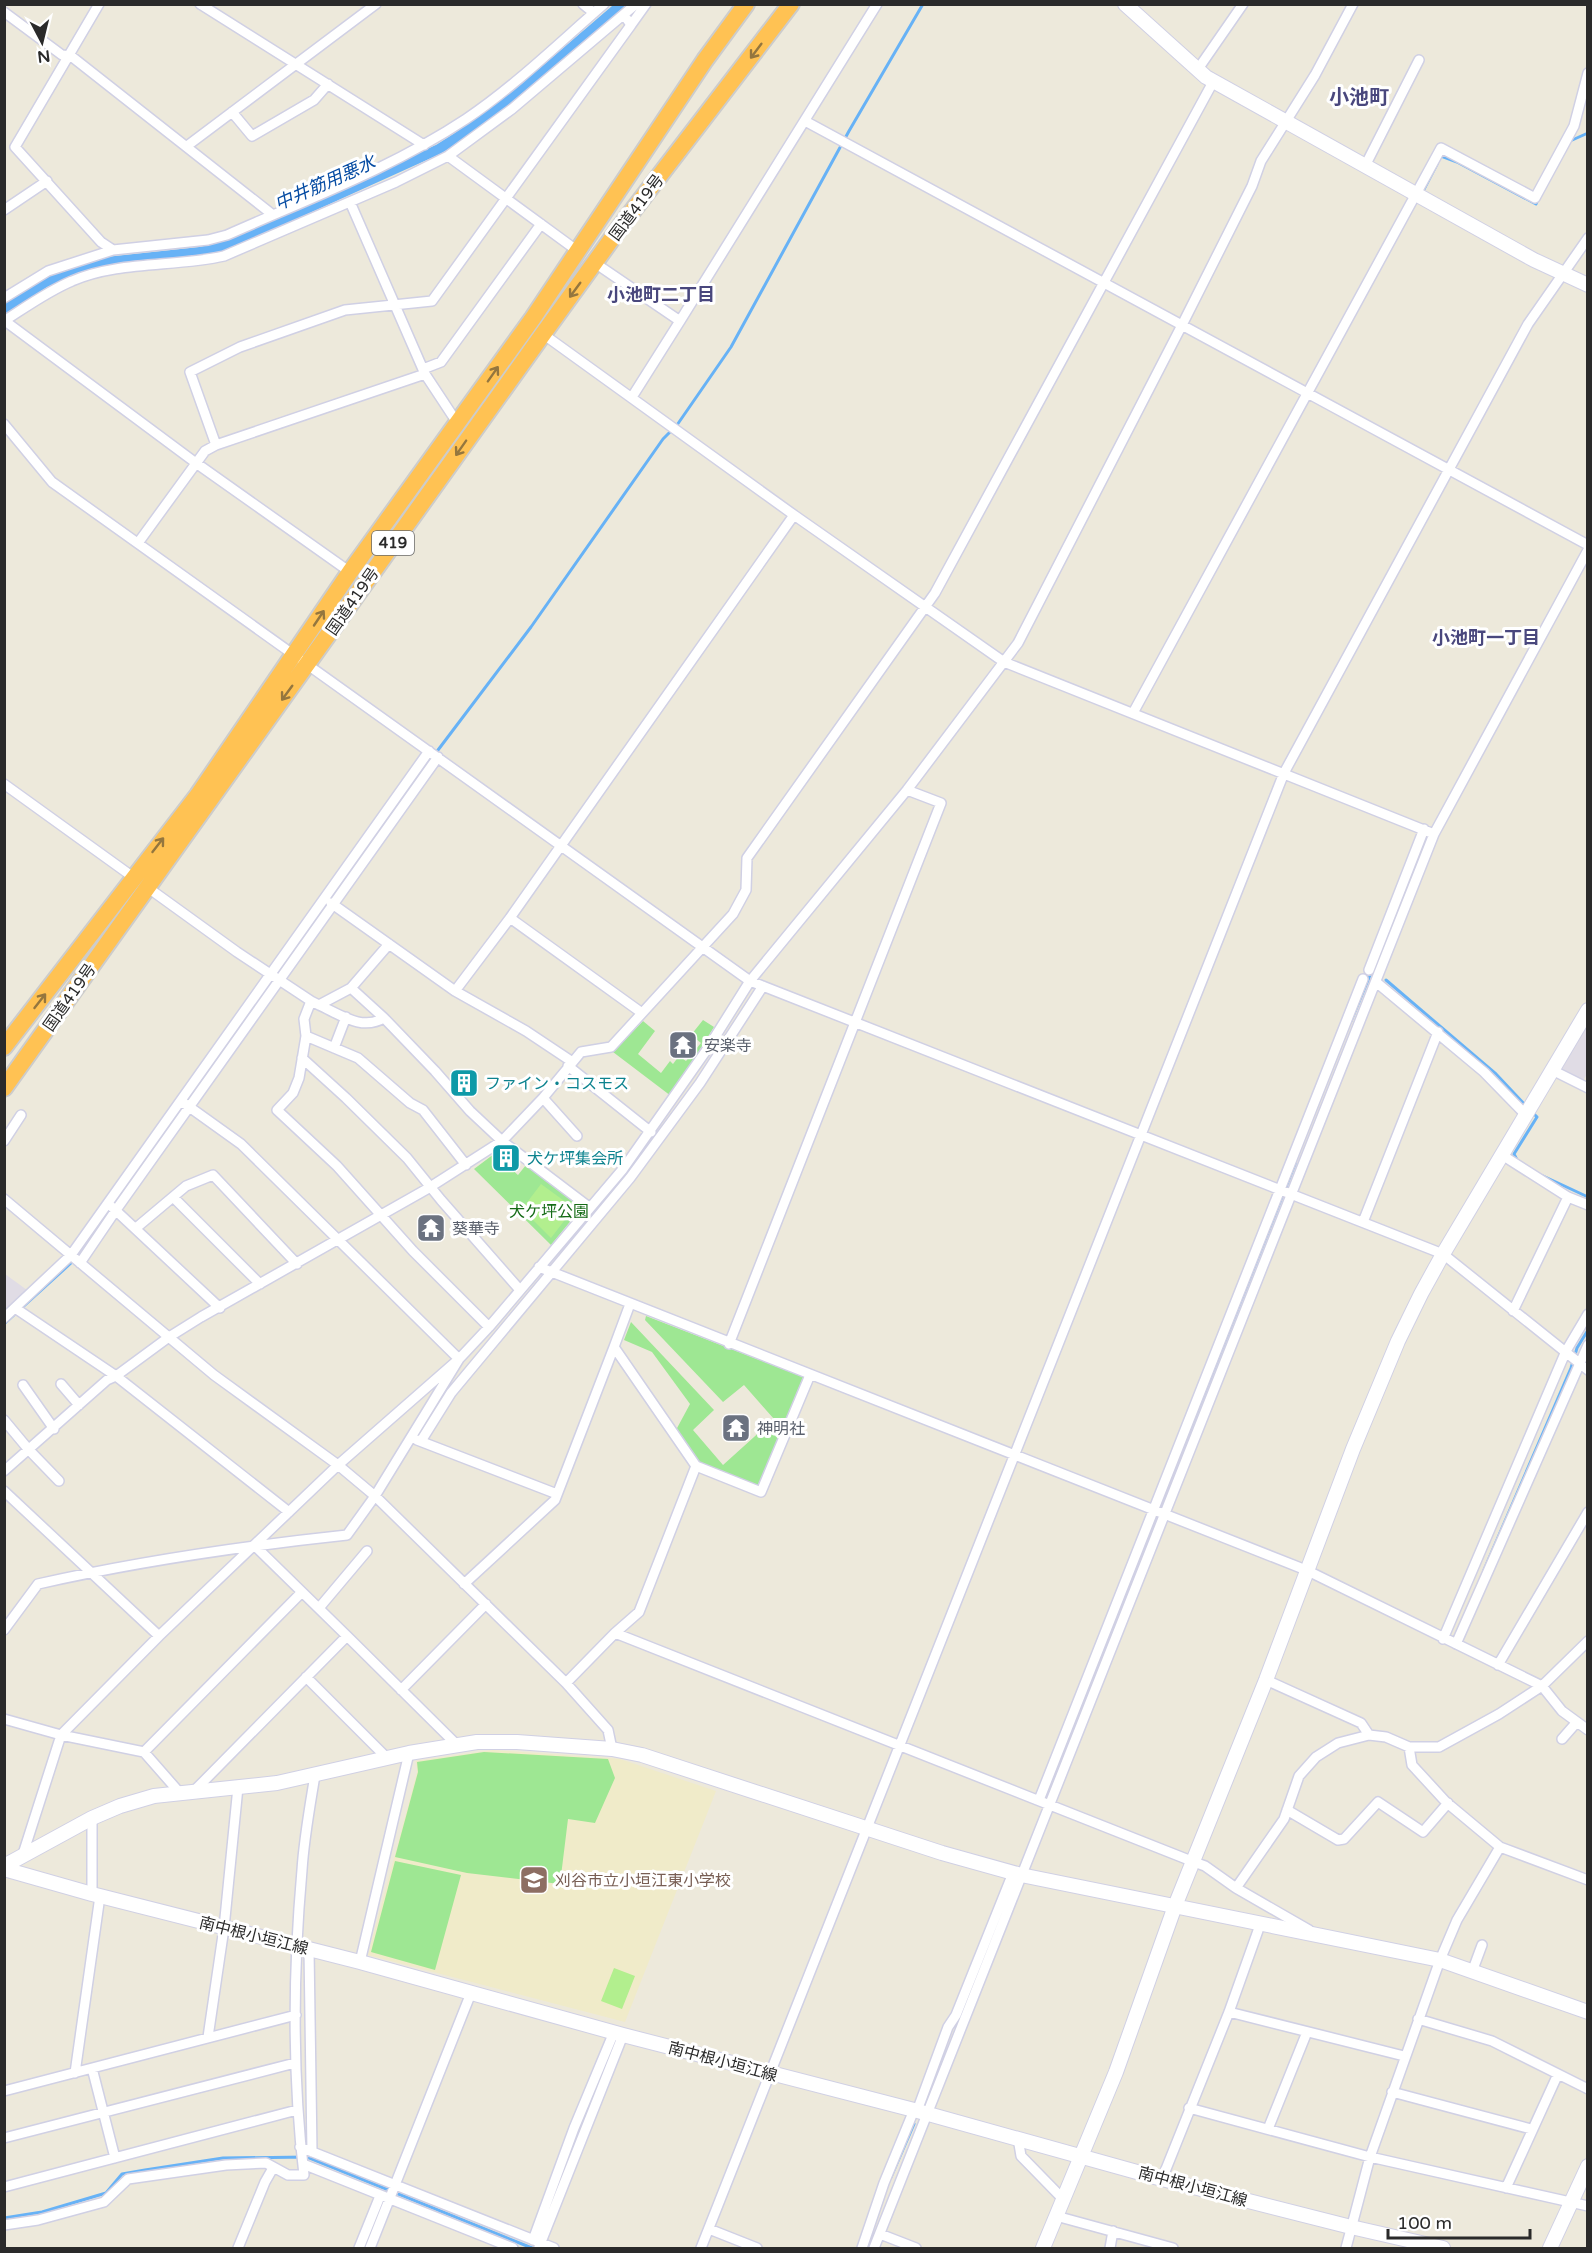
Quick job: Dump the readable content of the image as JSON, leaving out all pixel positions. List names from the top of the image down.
{
  "streets": {
    "highway": ["国道419号", "419"],
    "street": ["南中根小垣江線"]
  },
  "districts": ["小池町", "小池町二丁目", "小池町一丁目"],
  "water": ["中井筋用悪水"],
  "parks": ["犬ケ坪公園"],
  "places": {
    "temple": ["安楽寺", "葵華寺", "神明社"],
    "building": ["ファイン・コスモス", "犬ケ坪集会所"],
    "school or university": ["刈谷市立小垣江東小学校"]
  },
  "scale_bar": "100 m",
  "north": "bottom"
}
